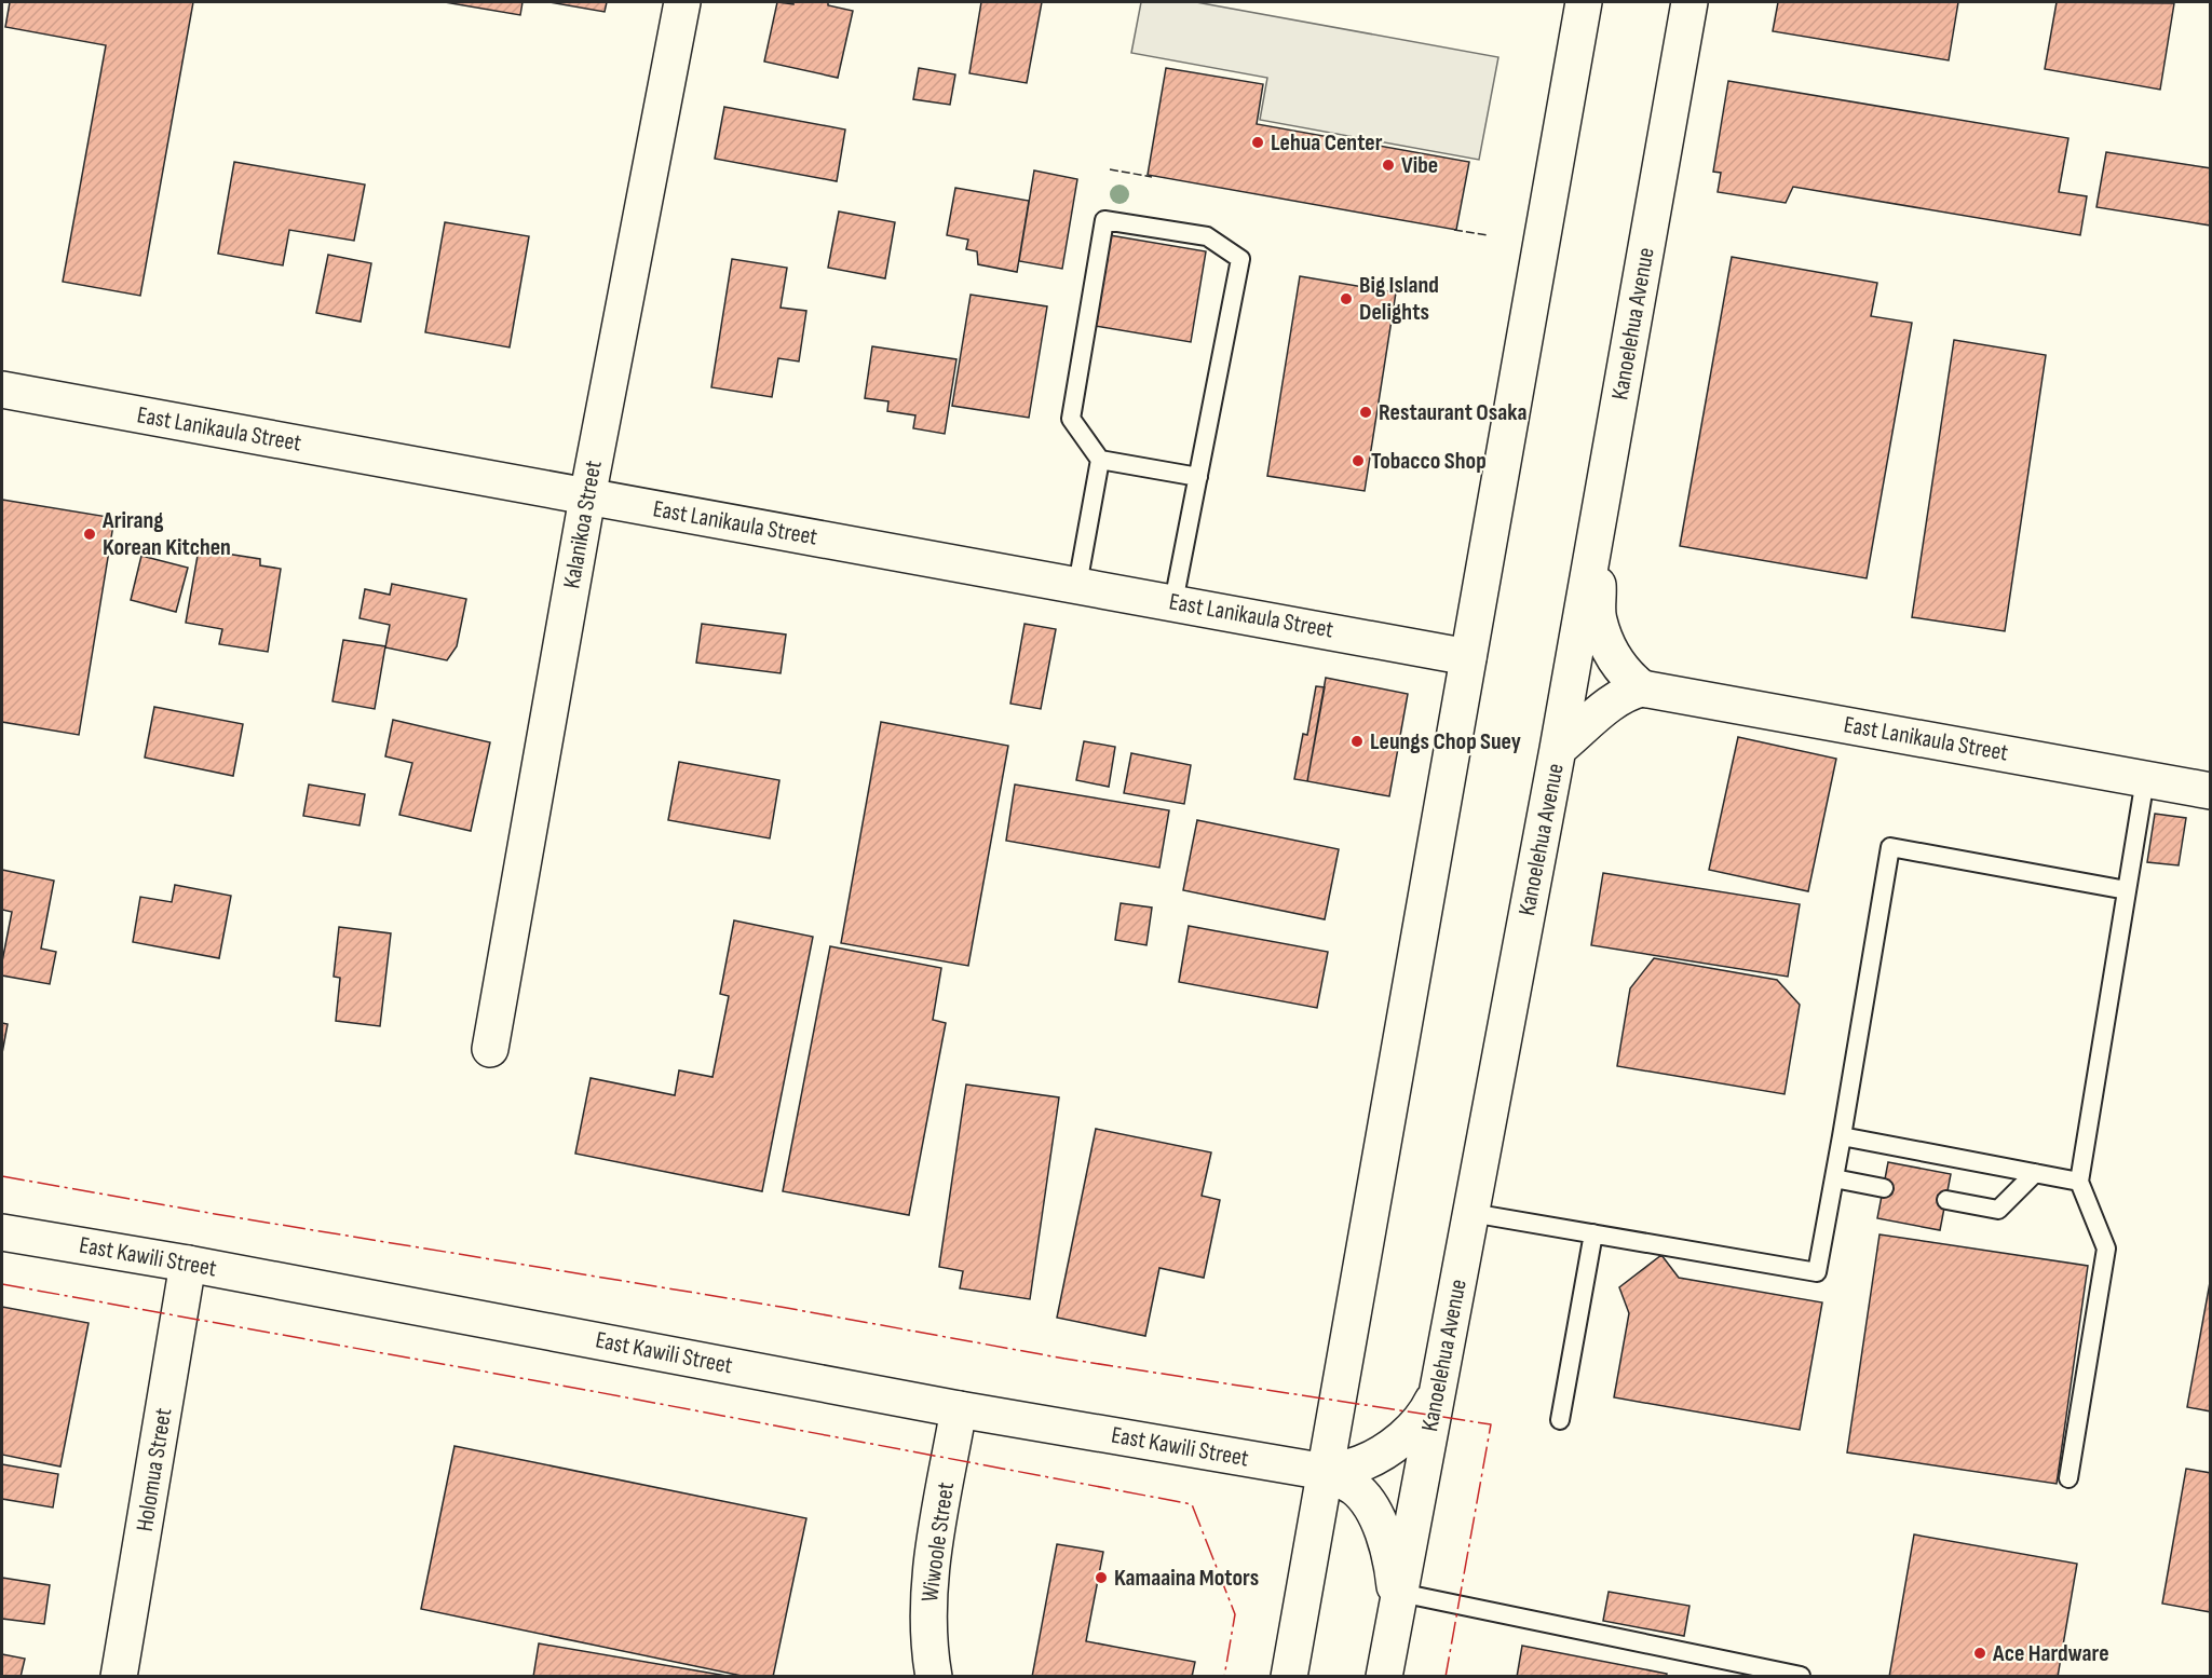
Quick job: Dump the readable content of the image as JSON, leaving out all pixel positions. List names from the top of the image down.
{
  "streets": {
    "main road": [
      "Kanoelehua Avenue",
      "East Lanikaula Street",
      "Kalanikoa Street",
      "East Kawili Street",
      "Holomua Street",
      "Wiwoole Street"
    ]
  },
  "crossings": [
    ["East Lanikaula Street", "Kalanikoa Street"],
    ["East Kawili Street", "Holomua Street"],
    ["East Kawili Street", "Wiwoole Street"]
  ],
  "places": [
    "Lehua Center",
    "Vibe",
    "Big Island Delights",
    "Restaurant Osaka",
    "Tobacco Shop",
    "Arirang Korean Kitchen",
    "Leungs Chop Suey",
    "Kamaaina Motors",
    "Ace Hardware"
  ]
}
